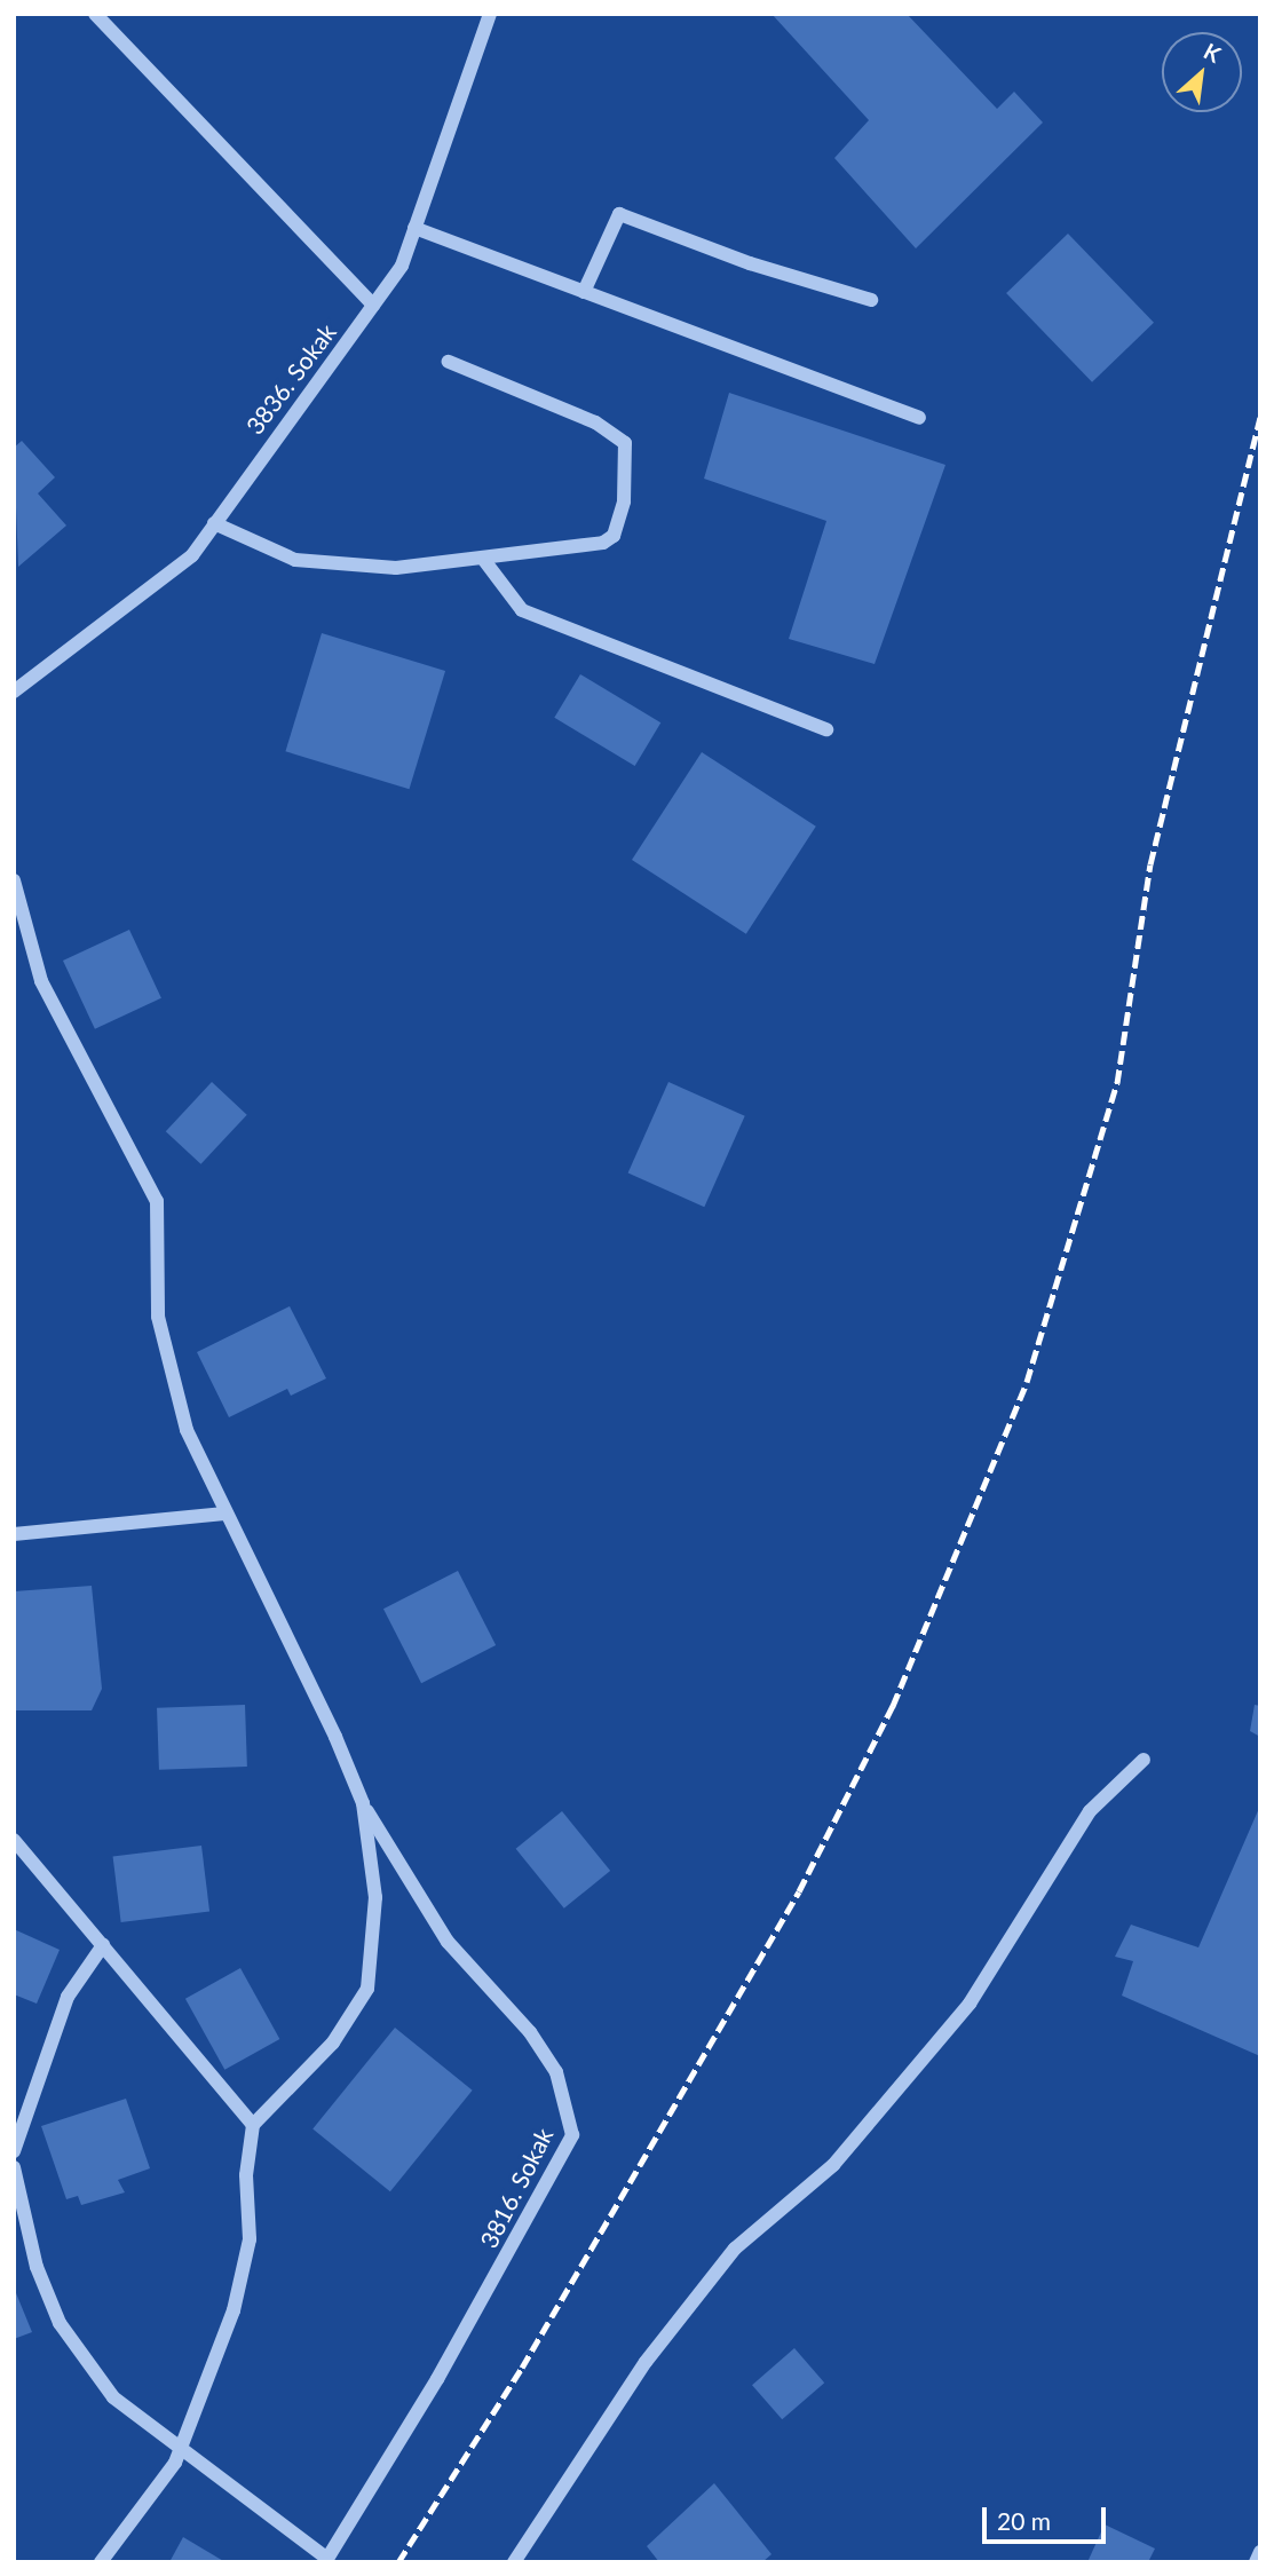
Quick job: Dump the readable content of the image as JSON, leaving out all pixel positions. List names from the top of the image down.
{
  "streets": {
    "street": ["3836. Sokak", "3816. Sokak"]
  },
  "scale_bar": "20 m",
  "north": "top right"
}
